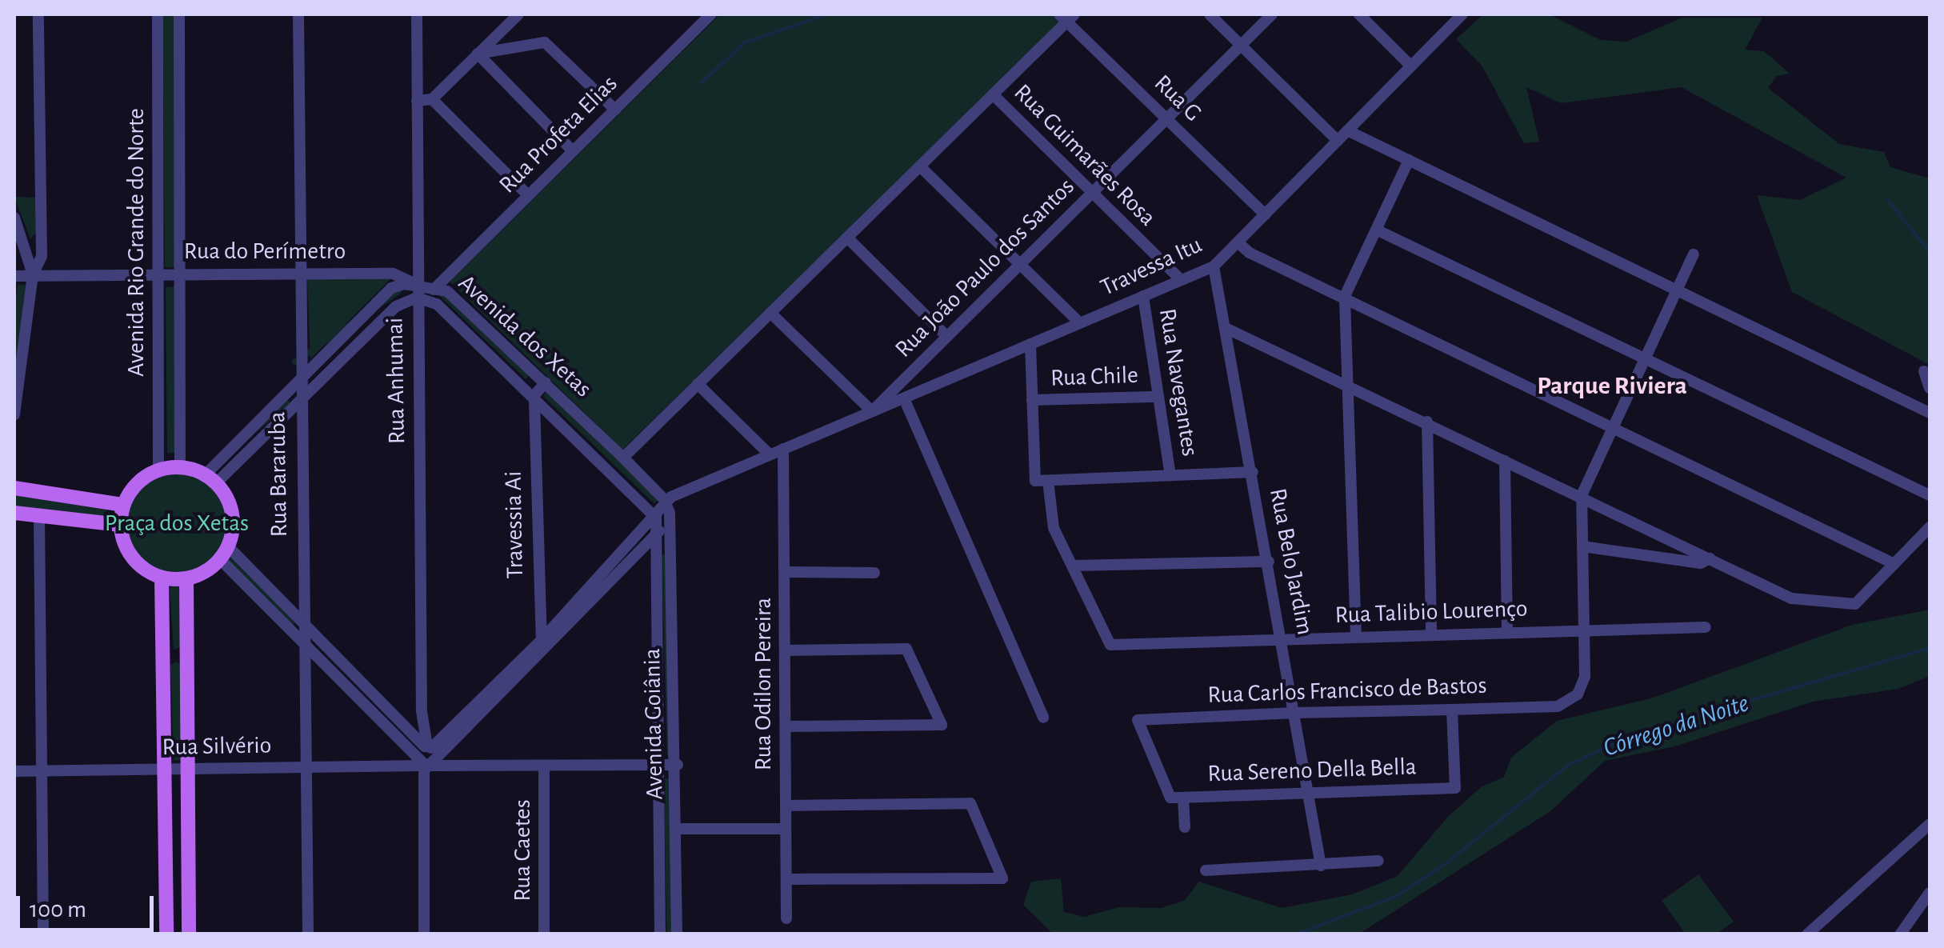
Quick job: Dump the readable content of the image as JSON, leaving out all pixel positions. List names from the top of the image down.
{
  "streets": {
    "street": [
      "Rua G",
      "Rua Profeta Elias",
      "Rua Guimarães Rosa",
      "Avenida Rio Grande do Norte",
      "Rua do Perímetro",
      "Travessa Itu",
      "Rua João Paulo dos Santos",
      "Avenida dos Xetas",
      "Rua Chile",
      "Rua Anhumai",
      "Rua Navegantes",
      "Rua Bararuba",
      "Travessia Ai",
      "Rua Belo Jardim",
      "Rua Talibio Lourenço",
      "Rua Odilon Pereira",
      "Rua Carlos Francisco de Bastos",
      "Avenida Goiânia",
      "Rua Silvério",
      "Rua Sereno Della Bella",
      "Rua Caetes"
    ]
  },
  "crossings": [
    ["Rua G", "Travessa Itu"],
    ["Rua G", "Rua João Paulo dos Santos"],
    ["Rua Profeta Elias", "Avenida dos Xetas"],
    ["Rua Profeta Elias", "Rua Anhumai"],
    ["Rua Guimarães Rosa", "Travessa Itu"],
    ["Rua Guimarães Rosa", "Rua João Paulo dos Santos"],
    ["Avenida Rio Grande do Norte", "Rua do Perímetro"],
    ["Avenida Rio Grande do Norte", "Avenida dos Xetas"],
    ["Rua do Perímetro", "Avenida dos Xetas"],
    ["Rua do Perímetro", "Rua Anhumai"],
    ["Rua do Perímetro", "Rua Bararuba"],
    ["Travessa Itu", "Rua João Paulo dos Santos"],
    ["Travessa Itu", "Rua Navegantes"],
    ["Travessa Itu", "Rua Belo Jardim"],
    ["Rua João Paulo dos Santos", "Avenida dos Xetas"],
    ["Rua João Paulo dos Santos", "Rua Odilon Pereira"],
    ["Rua João Paulo dos Santos", "Avenida Goiânia"],
    ["Avenida dos Xetas", "Rua Anhumai"],
    ["Avenida dos Xetas", "Rua Bararuba"],
    ["Avenida dos Xetas", "Travessia Ai"],
    ["Avenida dos Xetas", "Avenida Goiânia"],
    ["Rua Chile", "Rua Navegantes"],
    ["Rua Anhumai", "Rua Silvério"],
    ["Rua Bararuba", "Rua Silvério"],
    ["Rua Belo Jardim", "Rua Talibio Lourenço"],
    ["Rua Belo Jardim", "Rua Carlos Francisco de Bastos"],
    ["Rua Belo Jardim", "Rua Sereno Della Bella"],
    ["Rua Talibio Lourenço", "Rua Carlos Francisco de Bastos"],
    ["Rua Carlos Francisco de Bastos", "Rua Sereno Della Bella"],
    ["Avenida Goiânia", "Rua Silvério"],
    ["Rua Silvério", "Rua Caetes"]
  ],
  "districts": ["Parque Riviera"],
  "water": ["Córrego da Noite"],
  "parks": ["Praça dos Xetas"],
  "scale_bar": "100 m"
}
